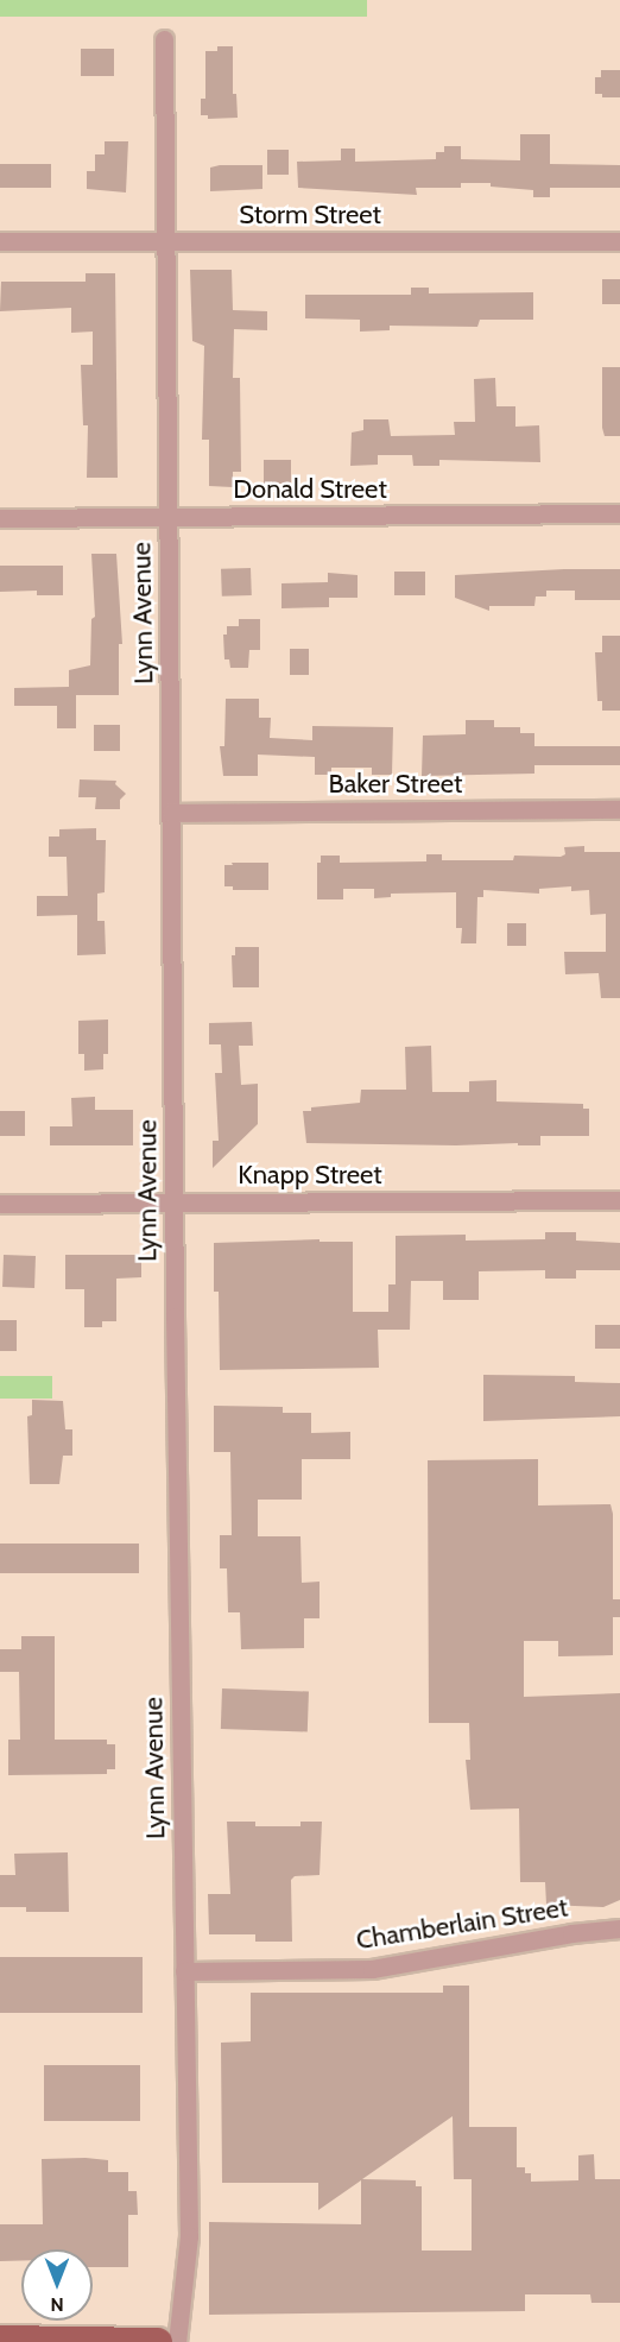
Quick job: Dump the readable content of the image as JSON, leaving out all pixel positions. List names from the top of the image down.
{
  "streets": {
    "street": [
      "Storm Street",
      "Donald Street",
      "Lynn Avenue",
      "Baker Street",
      "Knapp Street",
      "Chamberlain Street"
    ]
  },
  "crossings": [
    ["Storm Street", "Lynn Avenue"],
    ["Donald Street", "Lynn Avenue"],
    ["Lynn Avenue", "Baker Street"],
    ["Lynn Avenue", "Knapp Street"],
    ["Lynn Avenue", "Chamberlain Street"]
  ],
  "north": "bottom"
}
